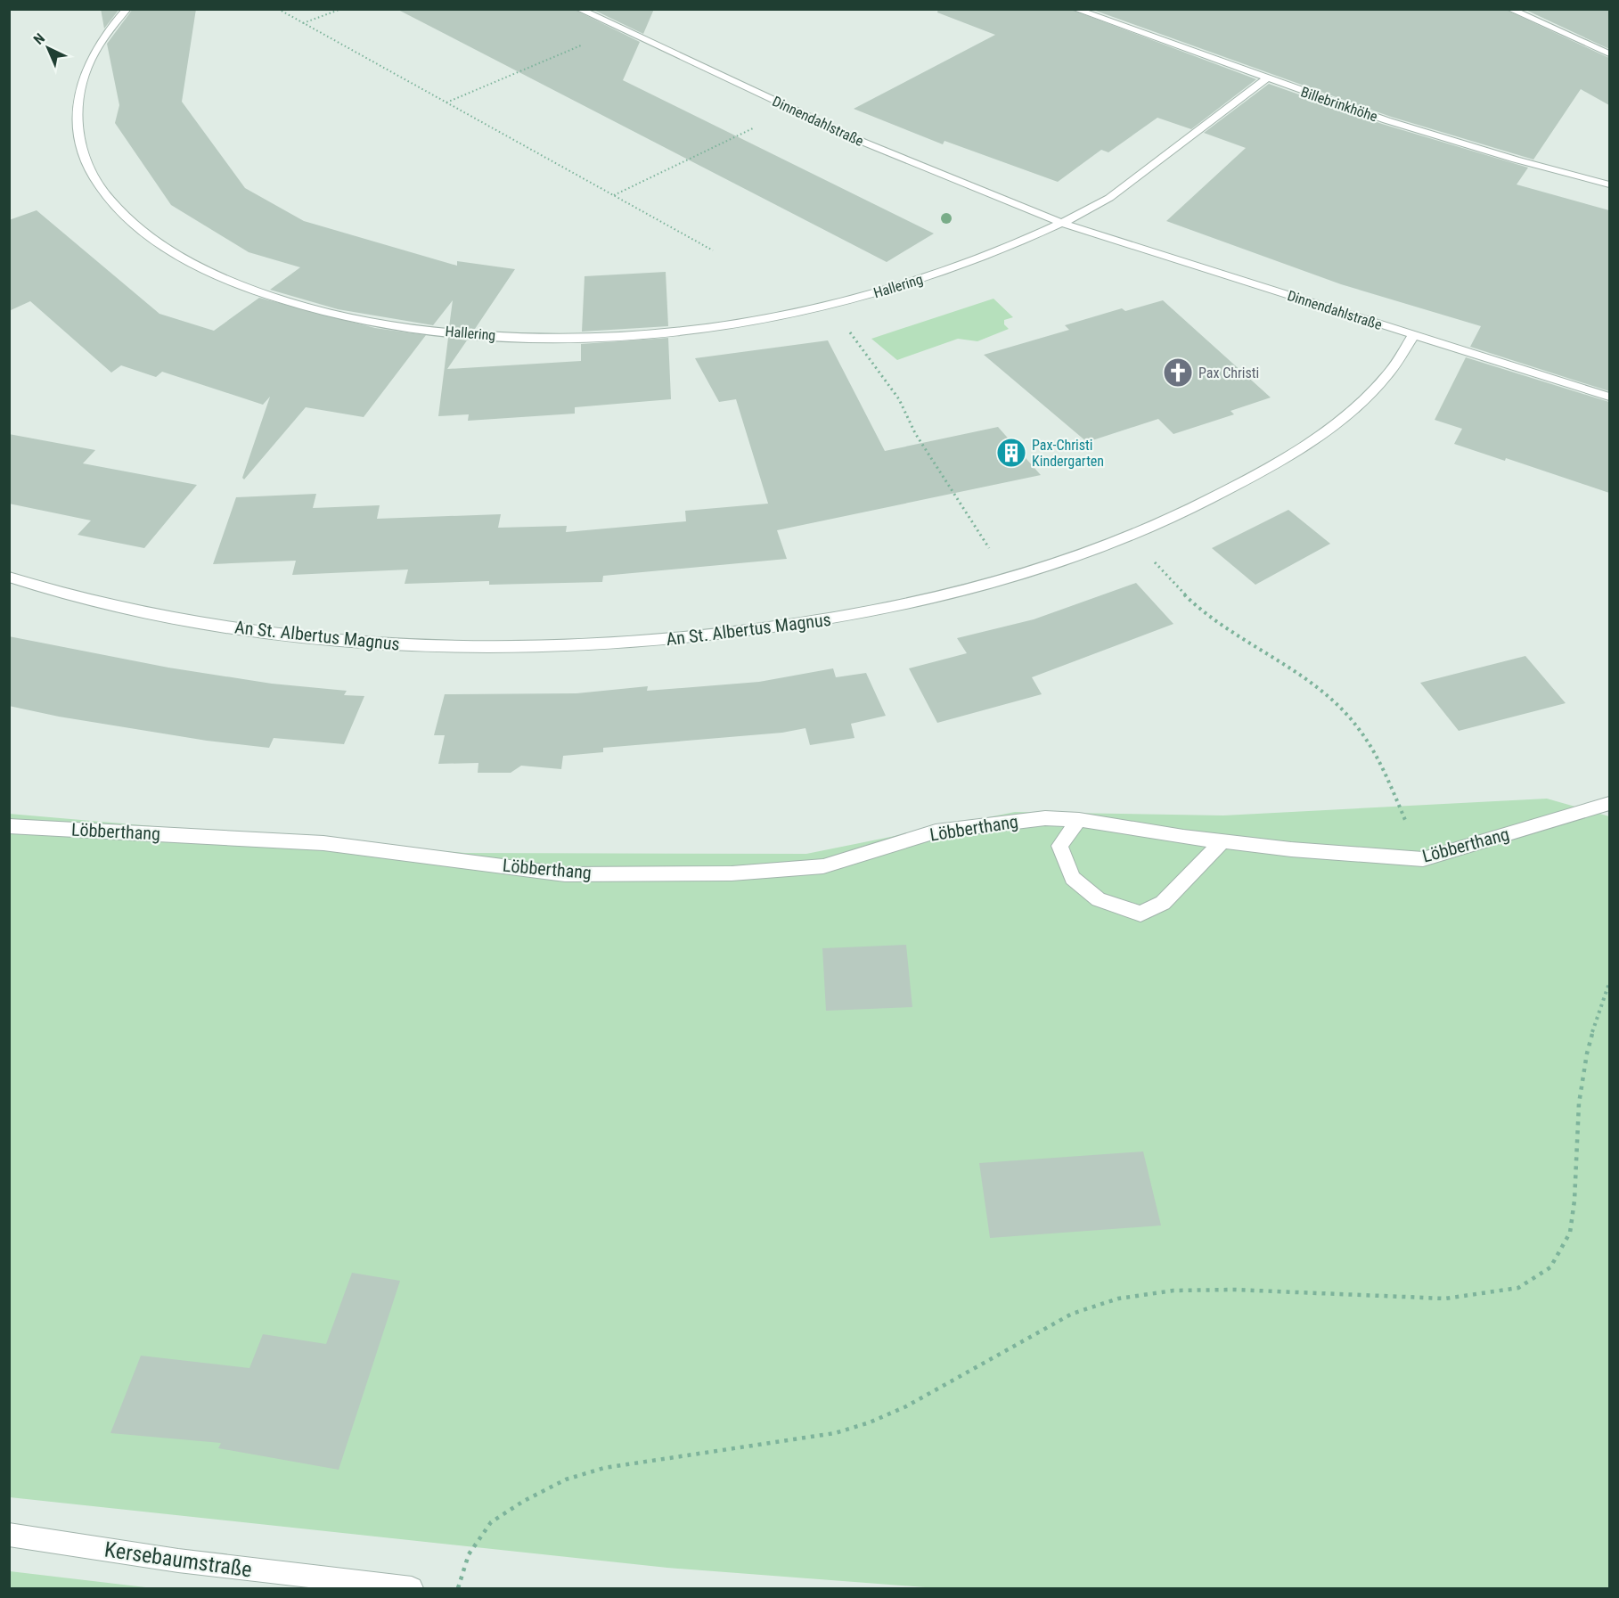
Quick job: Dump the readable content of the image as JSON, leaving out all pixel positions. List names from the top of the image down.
{
  "streets": {
    "street": [
      "Billebrinkhöhe",
      "Dinnendahlstraße",
      "Hallering",
      "An St. Albertus Magnus",
      "Löbberthang",
      "Kersebaumstraße"
    ]
  },
  "crossings": [
    ["Dinnendahlstraße", "Hallering"],
    ["Dinnendahlstraße", "An St. Albertus Magnus"]
  ],
  "places": {
    "church": ["Pax Christi"],
    "building": ["Pax-Christi Kindergarten"]
  },
  "north": "top left"
}
